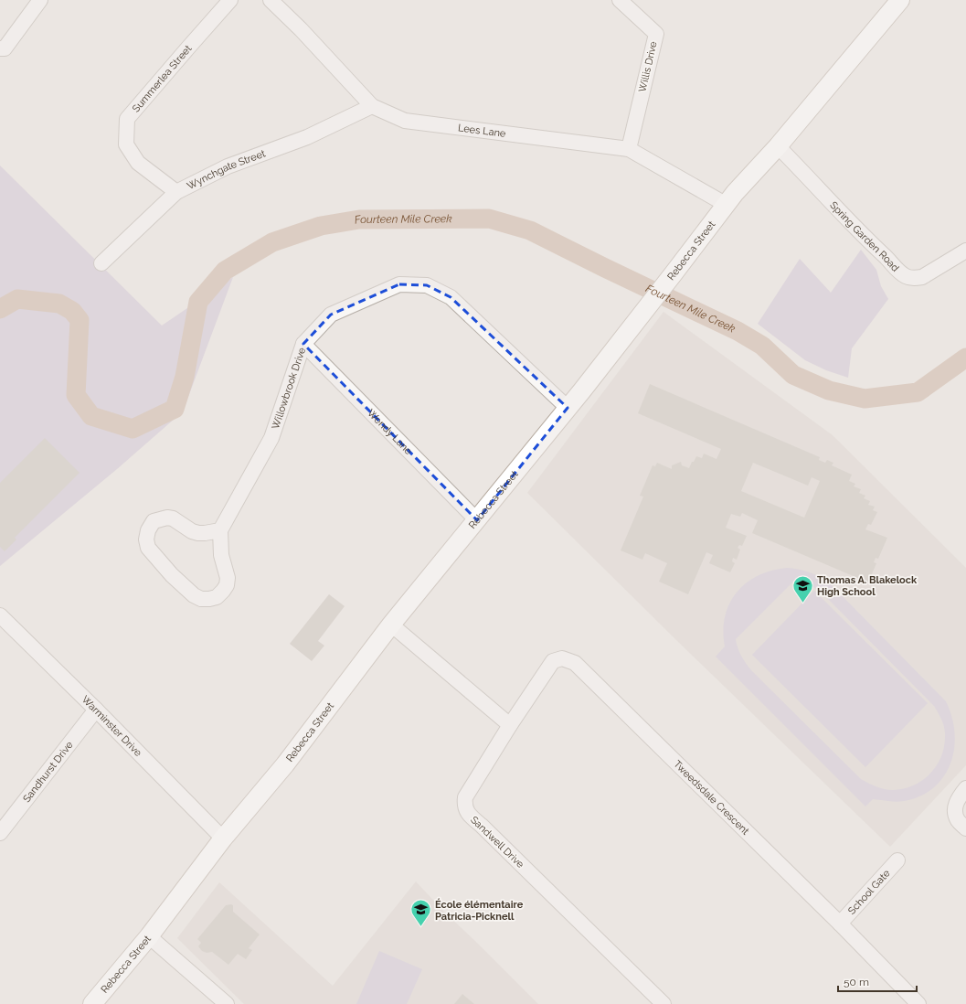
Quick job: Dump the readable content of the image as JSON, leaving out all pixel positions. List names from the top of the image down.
{
  "streets": {
    "main road": ["Rebecca Street"],
    "street": [
      "Willis Drive",
      "Summerlea Street",
      "Lees Lane",
      "Wynchgate Street",
      "Spring Garden Road",
      "Willowbrook Drive",
      "Wendy Lane",
      "Warminster Drive",
      "Sandhurst Drive",
      "Tweedsdale Crescent",
      "Sandwell Drive",
      "School Gate"
    ]
  },
  "crossings": [
    ["Willis Drive", "Lees Lane"],
    ["Summerlea Street", "Wynchgate Street"],
    ["Lees Lane", "Wynchgate Street"],
    ["Lees Lane", "Rebecca Street"],
    ["Spring Garden Road", "Rebecca Street"],
    ["Rebecca Street", "Willowbrook Drive"],
    ["Rebecca Street", "Wendy Lane"],
    ["Rebecca Street", "Warminster Drive"],
    ["Willowbrook Drive", "Wendy Lane"],
    ["Warminster Drive", "Sandhurst Drive"],
    ["Tweedsdale Crescent", "Sandwell Drive"],
    ["Tweedsdale Crescent", "School Gate"]
  ],
  "water": ["Fourteen Mile Creek"],
  "places": {
    "school or university": ["Thomas A. Blakelock High School", "École élémentaire Patricia-Picknell"]
  },
  "scale_bar": "50 m"
}
